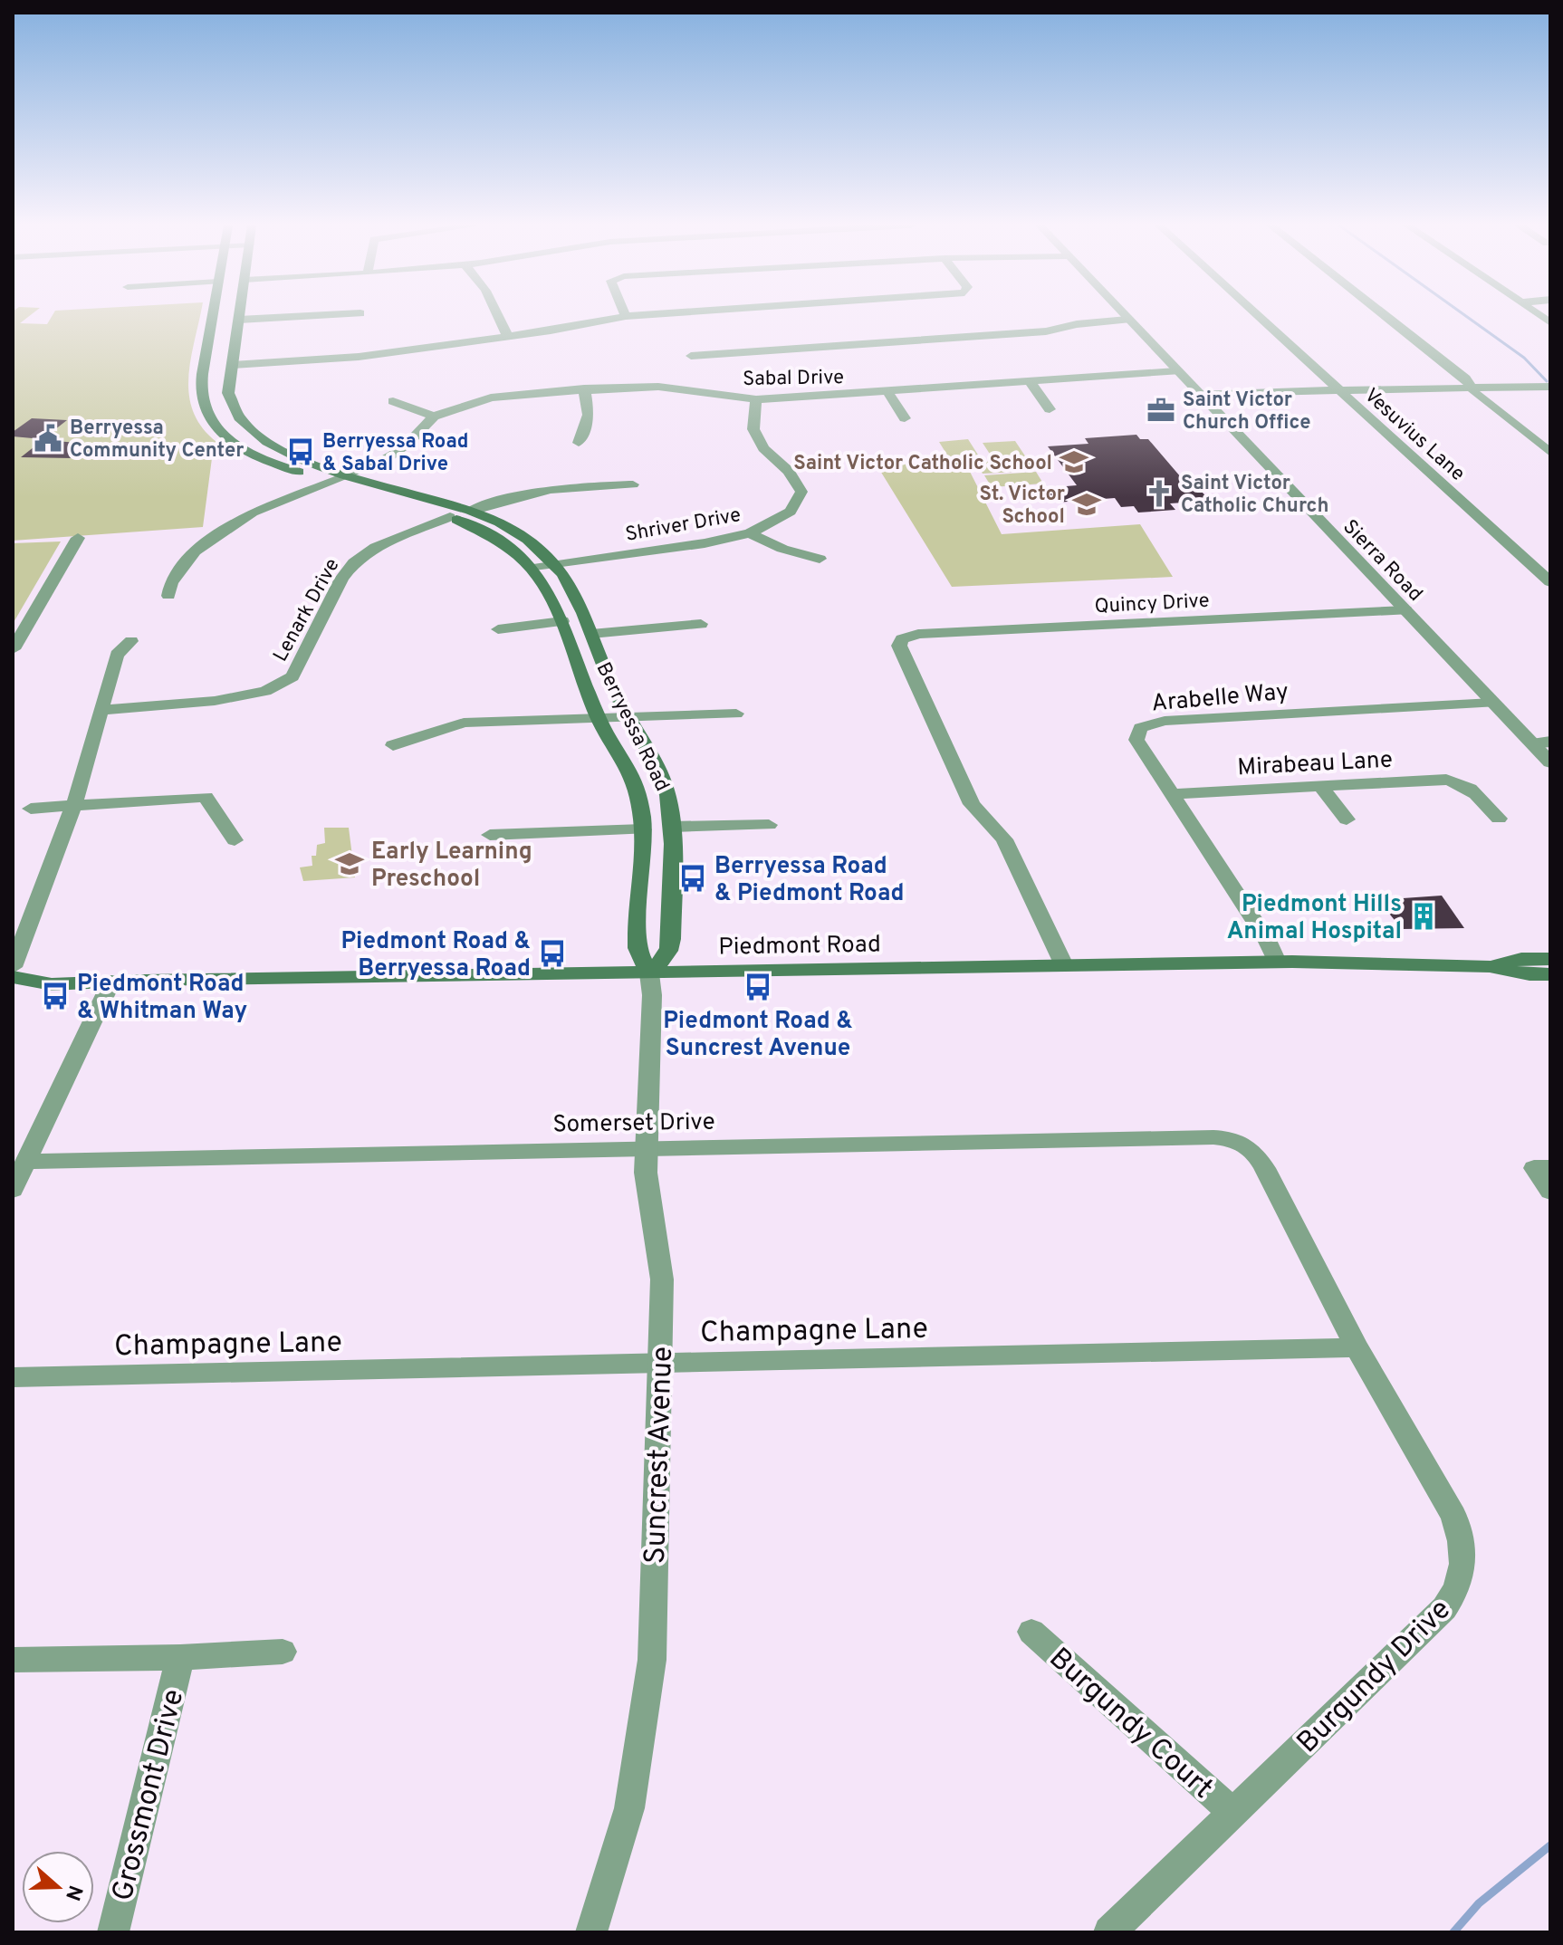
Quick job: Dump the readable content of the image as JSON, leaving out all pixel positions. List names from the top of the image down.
{
  "streets": {
    "main road": ["Berryessa Road", "Piedmont Road"],
    "street": [
      "Sabal Drive",
      "Vesuvius Lane",
      "Shriver Drive",
      "Sierra Road",
      "Quincy Drive",
      "Lenark Drive",
      "Arabelle Way",
      "Mirabeau Lane",
      "Somerset Drive",
      "Champagne Lane",
      "Suncrest Avenue",
      "Burgundy Drive",
      "Burgundy Court",
      "Grossmont Drive"
    ]
  },
  "crossings": [
    ["Sabal Drive", "Shriver Drive"],
    ["Sabal Drive", "Sierra Road"],
    ["Sabal Drive", "Berryessa Road"],
    ["Shriver Drive", "Berryessa Road"],
    ["Sierra Road", "Quincy Drive"],
    ["Sierra Road", "Arabelle Way"],
    ["Quincy Drive", "Piedmont Road"],
    ["Lenark Drive", "Berryessa Road"],
    ["Arabelle Way", "Mirabeau Lane"],
    ["Arabelle Way", "Piedmont Road"],
    ["Berryessa Road", "Piedmont Road"],
    ["Berryessa Road", "Suncrest Avenue"],
    ["Piedmont Road", "Suncrest Avenue"],
    ["Somerset Drive", "Suncrest Avenue"],
    ["Somerset Drive", "Burgundy Drive"],
    ["Champagne Lane", "Suncrest Avenue"],
    ["Champagne Lane", "Burgundy Drive"],
    ["Burgundy Drive", "Burgundy Court"]
  ],
  "places": {
    "office": ["Saint Victor Church Office"],
    "public building": ["Berryessa Community Center"],
    "bus stop": [
      "Berryessa Road & Sabal Drive",
      "Berryessa Road & Piedmont Road",
      "Piedmont Road & Berryessa Road",
      "Piedmont Road & Suncrest Avenue",
      "Piedmont Road & Whitman Way"
    ],
    "school or university": ["Saint Victor Catholic School", "St. Victor School", "Early Learning Preschool"],
    "church": ["Saint Victor Catholic Church"],
    "building": ["Piedmont Hills Animal Hospital"]
  },
  "north": "right"
}
